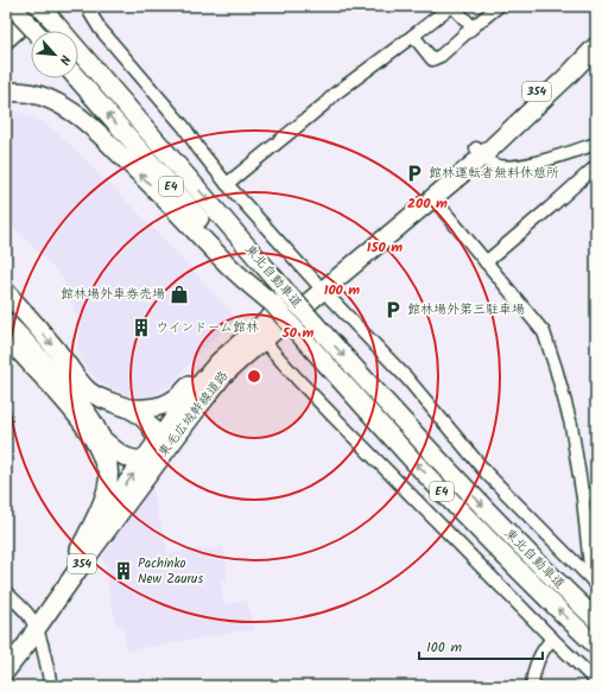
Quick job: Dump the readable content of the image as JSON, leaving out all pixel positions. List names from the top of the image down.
{
  "streets": {
    "highway": [
      "354",
      "E4",
      "東北自動車道",
      "東毛広域幹線道路"
    ]
  },
  "places": {
    "parking": ["館林運転者無料休憩所", "館林場外第三駐車場"],
    "shop": ["館林場外車券売場"],
    "building": ["ウインドーム館林", "Pachinko New Zaurus"]
  },
  "scale_bar": "100 m",
  "north": "bottom right",
  "rings": [
    "200 m",
    "150 m",
    "100 m",
    "50 m"
  ]
}
